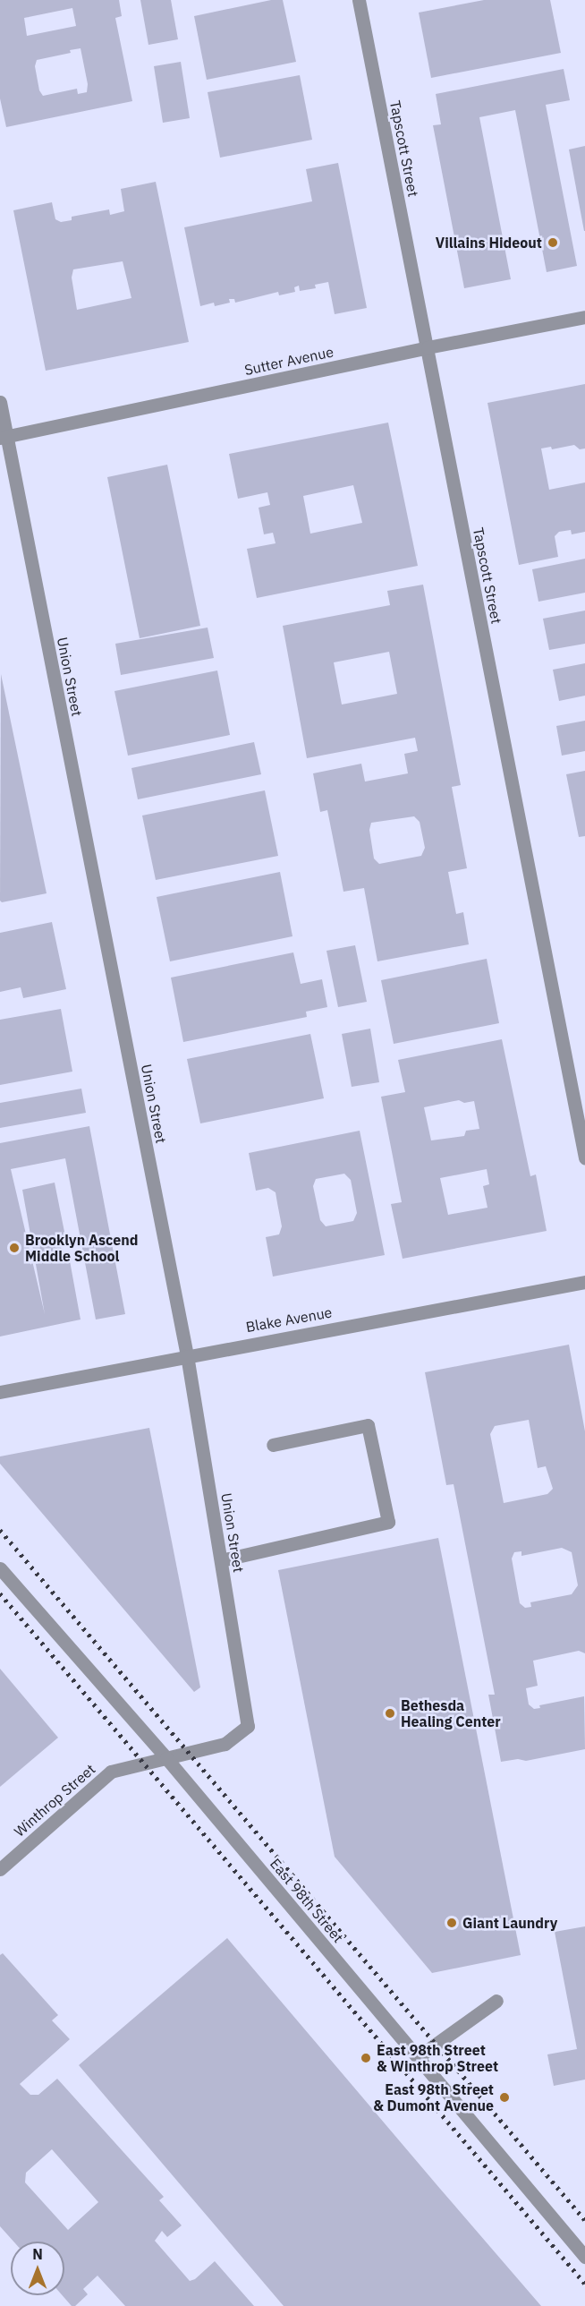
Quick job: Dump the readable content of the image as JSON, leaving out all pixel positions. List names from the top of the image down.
{
  "streets": {
    "street": [
      "Tapscott Street",
      "Sutter Avenue",
      "Union Street",
      "Blake Avenue",
      "Winthrop Street",
      "East 98th Street"
    ]
  },
  "crossings": [
    ["Tapscott Street", "Sutter Avenue"],
    ["Sutter Avenue", "Union Street"],
    ["Union Street", "Blake Avenue"],
    ["Union Street", "Winthrop Street"],
    ["Union Street", "East 98th Street"],
    ["Winthrop Street", "East 98th Street"]
  ],
  "places": [
    "Villains Hideout",
    "Brooklyn Ascend Middle School",
    "Bethesda Healing Center",
    "Giant Laundry",
    "East 98th Street & Winthrop Street",
    "East 98th Street & Dumont Avenue"
  ],
  "north": "top"
}
